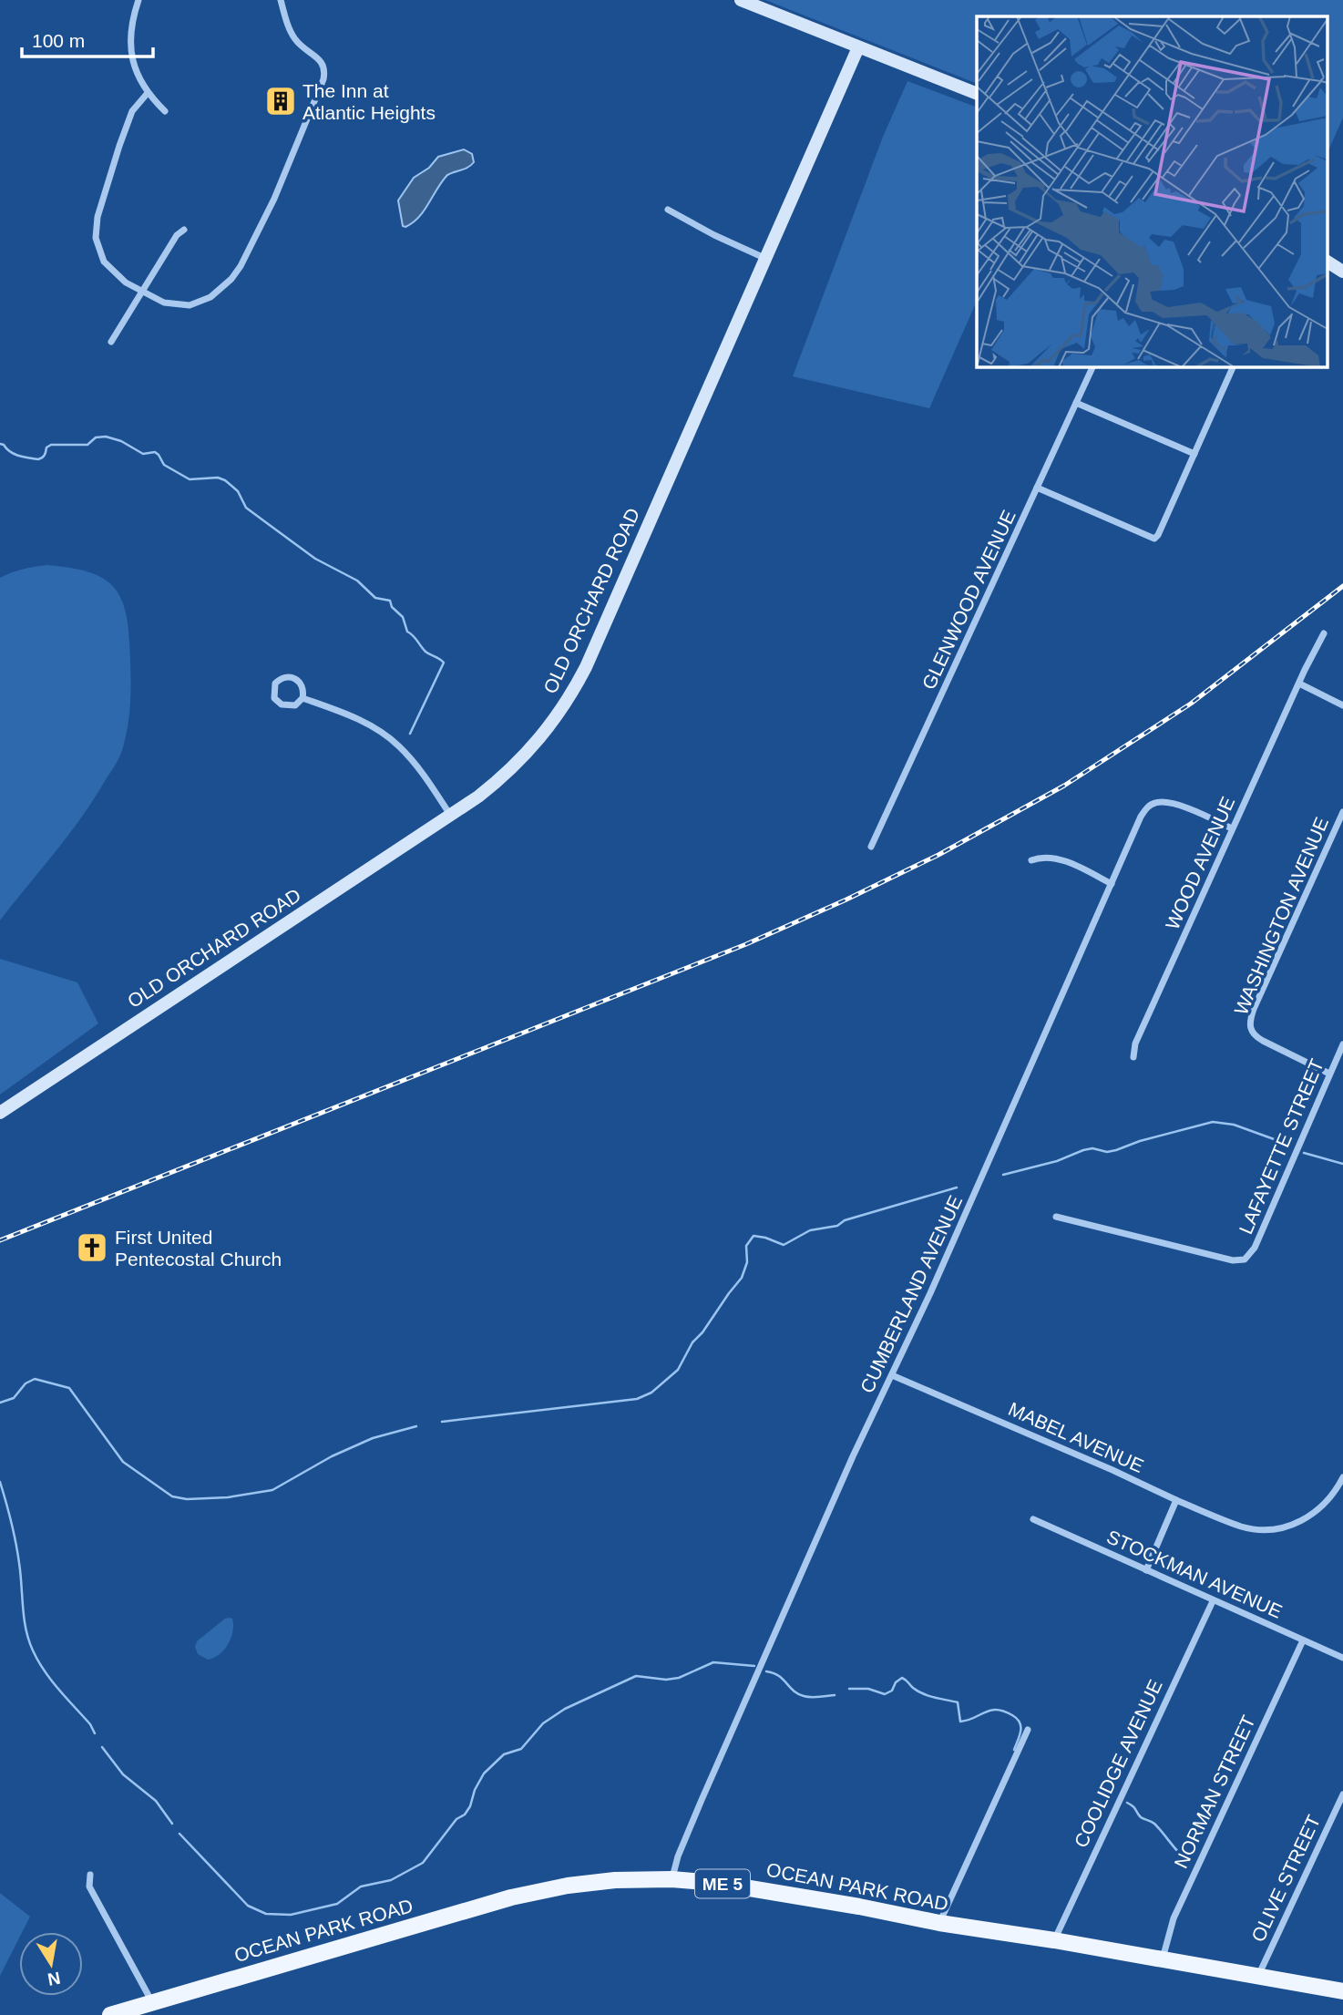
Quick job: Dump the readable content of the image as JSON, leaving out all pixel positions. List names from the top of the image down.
{
  "streets": {
    "main road": ["ME 5", "OCEAN PARK ROAD"],
    "street": [
      "GLENWOOD AVENUE",
      "OLD ORCHARD ROAD",
      "WOOD AVENUE",
      "WASHINGTON AVENUE",
      "LAFAYETTE STREET",
      "CUMBERLAND AVENUE",
      "MABEL AVENUE",
      "STOCKMAN AVENUE",
      "COOLIDGE AVENUE",
      "NORMAN STREET",
      "OLIVE STREET"
    ]
  },
  "crossings": [
    ["WOOD AVENUE", "CUMBERLAND AVENUE"],
    ["WASHINGTON AVENUE", "LAFAYETTE STREET"],
    ["CUMBERLAND AVENUE", "MABEL AVENUE"],
    ["CUMBERLAND AVENUE", "OCEAN PARK ROAD"],
    ["STOCKMAN AVENUE", "COOLIDGE AVENUE"],
    ["STOCKMAN AVENUE", "NORMAN STREET"],
    ["COOLIDGE AVENUE", "OCEAN PARK ROAD"],
    ["NORMAN STREET", "OCEAN PARK ROAD"],
    ["OLIVE STREET", "OCEAN PARK ROAD"]
  ],
  "places": {
    "building": ["The Inn at Atlantic Heights"],
    "church": ["First United Pentecostal Church"]
  },
  "scale_bar": "100 m",
  "north": "bottom"
}
